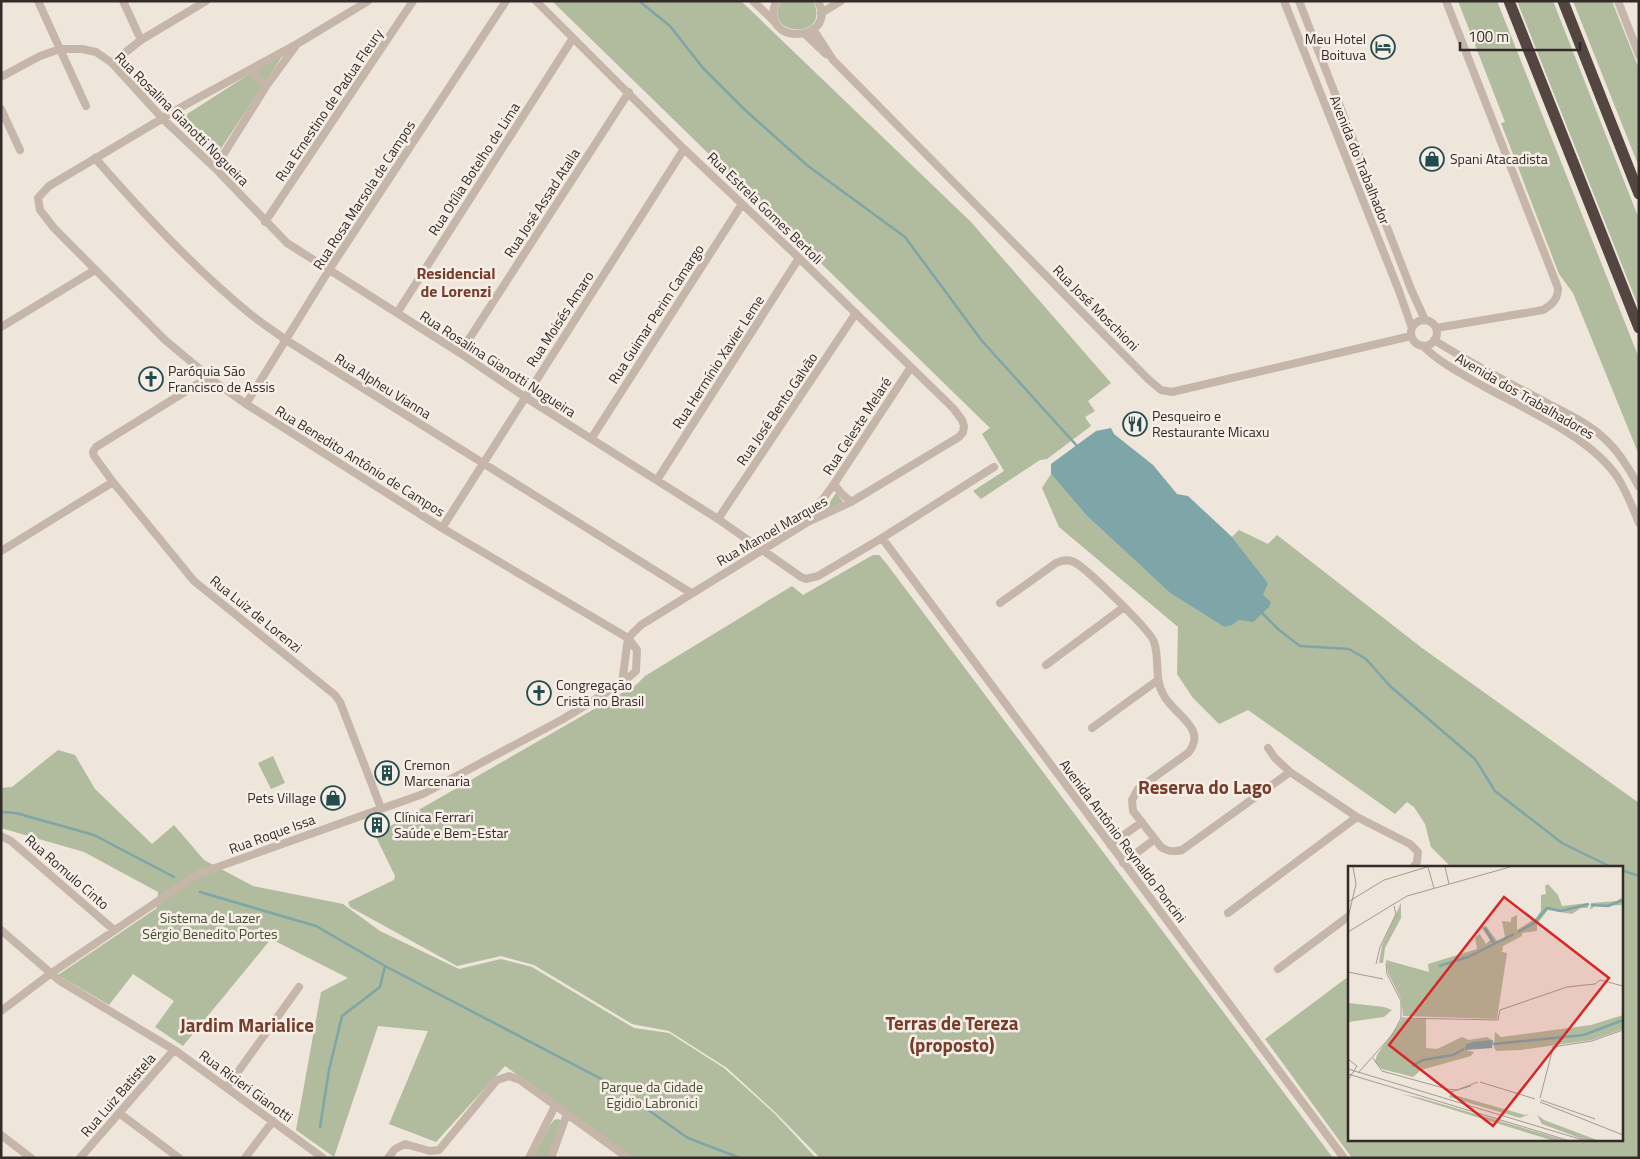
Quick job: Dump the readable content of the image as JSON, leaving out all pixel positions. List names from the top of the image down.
{
  "streets": {
    "street": [
      "Rua Ernestino de Padua Fleury",
      "Rua Rosalina Gianotti Nogueira",
      "Avenida do Trabalhador",
      "Rua Otília Botelho de Lima",
      "Rua Rosa Marsola de Campos",
      "Rua José Assad Atalla",
      "Rua Estrela Gomes Bertoli",
      "Rua José Moschioni",
      "Rua Guimar Perim Camargo",
      "Rua Moisés Amaro",
      "Rua Hermínio Xavier Leme",
      "Rua Alpheu Vianna",
      "Avenida dos Trabalhadores",
      "Rua José Bento Galvão",
      "Rua Celeste Melaré",
      "Rua Benedito Antônio de Campos",
      "Rua Manoel Marques",
      "Rua Luiz de Lorenzi",
      "Rua Roque Issa",
      "Avenida Antônio Reynaldo Poncini",
      "Rua Romulo Cinto",
      "Rua Ricieri Gianotti",
      "Rua Luiz Batistela"
    ]
  },
  "crossings": [
    ["Rua Ernestino de Padua Fleury", "Rua Rosalina Gianotti Nogueira"],
    ["Rua Rosalina Gianotti Nogueira", "Rua Otília Botelho de Lima"],
    ["Rua Rosalina Gianotti Nogueira", "Rua Rosa Marsola de Campos"],
    ["Rua Rosalina Gianotti Nogueira", "Rua José Assad Atalla"],
    ["Rua Rosalina Gianotti Nogueira", "Rua Guimar Perim Camargo"],
    ["Rua Rosalina Gianotti Nogueira", "Rua Moisés Amaro"],
    ["Rua Rosalina Gianotti Nogueira", "Rua Hermínio Xavier Leme"],
    ["Rua Rosalina Gianotti Nogueira", "Rua José Bento Galvão"],
    ["Rua Rosalina Gianotti Nogueira", "Rua Manoel Marques"],
    ["Rua Rosalina Gianotti Nogueira", "Avenida Antônio Reynaldo Poncini"],
    ["Avenida do Trabalhador", "Rua José Moschioni"],
    ["Avenida do Trabalhador", "Avenida dos Trabalhadores"],
    ["Rua Otília Botelho de Lima", "Rua Estrela Gomes Bertoli"],
    ["Rua Rosa Marsola de Campos", "Rua Alpheu Vianna"],
    ["Rua Rosa Marsola de Campos", "Rua Benedito Antônio de Campos"],
    ["Rua José Assad Atalla", "Rua Estrela Gomes Bertoli"],
    ["Rua Estrela Gomes Bertoli", "Rua Guimar Perim Camargo"],
    ["Rua Estrela Gomes Bertoli", "Rua Moisés Amaro"],
    ["Rua Estrela Gomes Bertoli", "Rua Hermínio Xavier Leme"],
    ["Rua Estrela Gomes Bertoli", "Rua José Bento Galvão"],
    ["Rua Estrela Gomes Bertoli", "Rua Celeste Melaré"],
    ["Rua Estrela Gomes Bertoli", "Rua Manoel Marques"],
    ["Rua José Moschioni", "Avenida dos Trabalhadores"],
    ["Rua Moisés Amaro", "Rua Alpheu Vianna"],
    ["Rua Moisés Amaro", "Rua Benedito Antônio de Campos"],
    ["Rua Alpheu Vianna", "Rua Benedito Antônio de Campos"],
    ["Rua Alpheu Vianna", "Rua Manoel Marques"],
    ["Rua Celeste Melaré", "Rua Manoel Marques"],
    ["Rua Benedito Antônio de Campos", "Rua Manoel Marques"],
    ["Rua Benedito Antônio de Campos", "Rua Luiz de Lorenzi"],
    ["Rua Luiz de Lorenzi", "Rua Roque Issa"],
    ["Rua Roque Issa", "Rua Romulo Cinto"],
    ["Rua Roque Issa", "Rua Ricieri Gianotti"],
    ["Rua Ricieri Gianotti", "Rua Luiz Batistela"]
  ],
  "districts": [
    "Residencial de Lorenzi",
    "Reserva do Lago",
    "Terras de Tereza (proposto)",
    "Jardim Marialice"
  ],
  "parks": ["Sistema de Lazer Sérgio Benedito Portes", "Parque da Cidade Egidio Labronici"],
  "places": {
    "hotel": ["Meu Hotel Boituva"],
    "shop": ["Spani Atacadista", "Pets Village"],
    "church": ["Paróquia São Francisco de Assis", "Congregação Cristã no Brasil"],
    "restaurant": ["Pesqueiro e Restaurante Micaxu"],
    "building": ["Cremon Marcenaria", "Clínica Ferrari Saúde e Bem-Estar"]
  },
  "scale_bar": "100 m"
}
